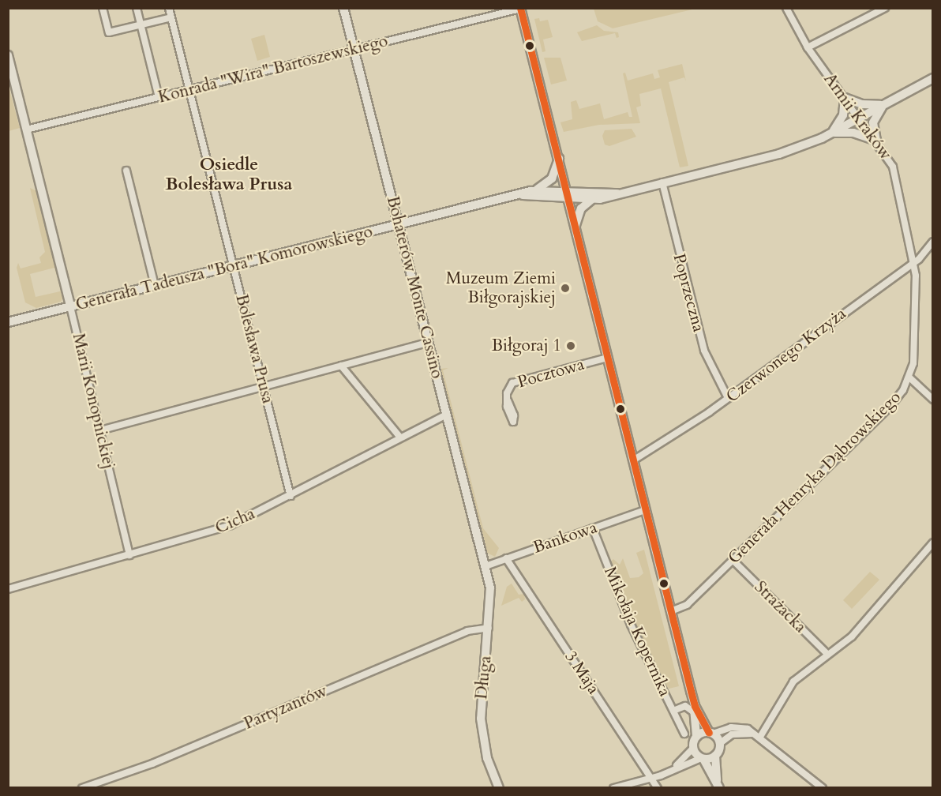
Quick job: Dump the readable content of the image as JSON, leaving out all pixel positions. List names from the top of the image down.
{
  "streets": {
    "street": [
      "Konrada \"Wira\" Bartoszewskiego",
      "Armii Kraków",
      "Generała Tadeusza \"Bora\" Komorowskiego",
      "Bohaterów Monte Cassino",
      "Poprzeczna",
      "Bolesława Prusa",
      "Czerwonego Krzyża",
      "Pocztowa",
      "Marii Konopnickiej",
      "Generała Henryka Dąbrowskiego",
      "Cicha",
      "Bankowa",
      "Strażacka",
      "Mikołaja Kopernika",
      "3 Maja",
      "Długa",
      "Partyzantów"
    ]
  },
  "crossings": [
    ["Konrada \"Wira\" Bartoszewskiego", "Bohaterów Monte Cassino"],
    ["Konrada \"Wira\" Bartoszewskiego", "Bolesława Prusa"],
    ["Konrada \"Wira\" Bartoszewskiego", "Marii Konopnickiej"],
    ["Armii Kraków", "Czerwonego Krzyża"],
    ["Armii Kraków", "Generała Henryka Dąbrowskiego"],
    ["Generała Tadeusza \"Bora\" Komorowskiego", "Bohaterów Monte Cassino"],
    ["Generała Tadeusza \"Bora\" Komorowskiego", "Bolesława Prusa"],
    ["Generała Tadeusza \"Bora\" Komorowskiego", "Marii Konopnickiej"],
    ["Bohaterów Monte Cassino", "Cicha"],
    ["Bohaterów Monte Cassino", "Bankowa"],
    ["Bohaterów Monte Cassino", "Długa"],
    ["Poprzeczna", "Czerwonego Krzyża"],
    ["Bolesława Prusa", "Cicha"],
    ["Czerwonego Krzyża", "Generała Henryka Dąbrowskiego"],
    ["Marii Konopnickiej", "Cicha"],
    ["Generała Henryka Dąbrowskiego", "Strażacka"],
    ["Bankowa", "Mikołaja Kopernika"],
    ["Bankowa", "3 Maja"],
    ["Bankowa", "Długa"],
    ["Długa", "Partyzantów"]
  ],
  "districts": ["Osiedle Bolesława Prusa"],
  "places": ["Muzeum Ziemi Biłgorajskiej", "Biłgoraj 1"]
}
